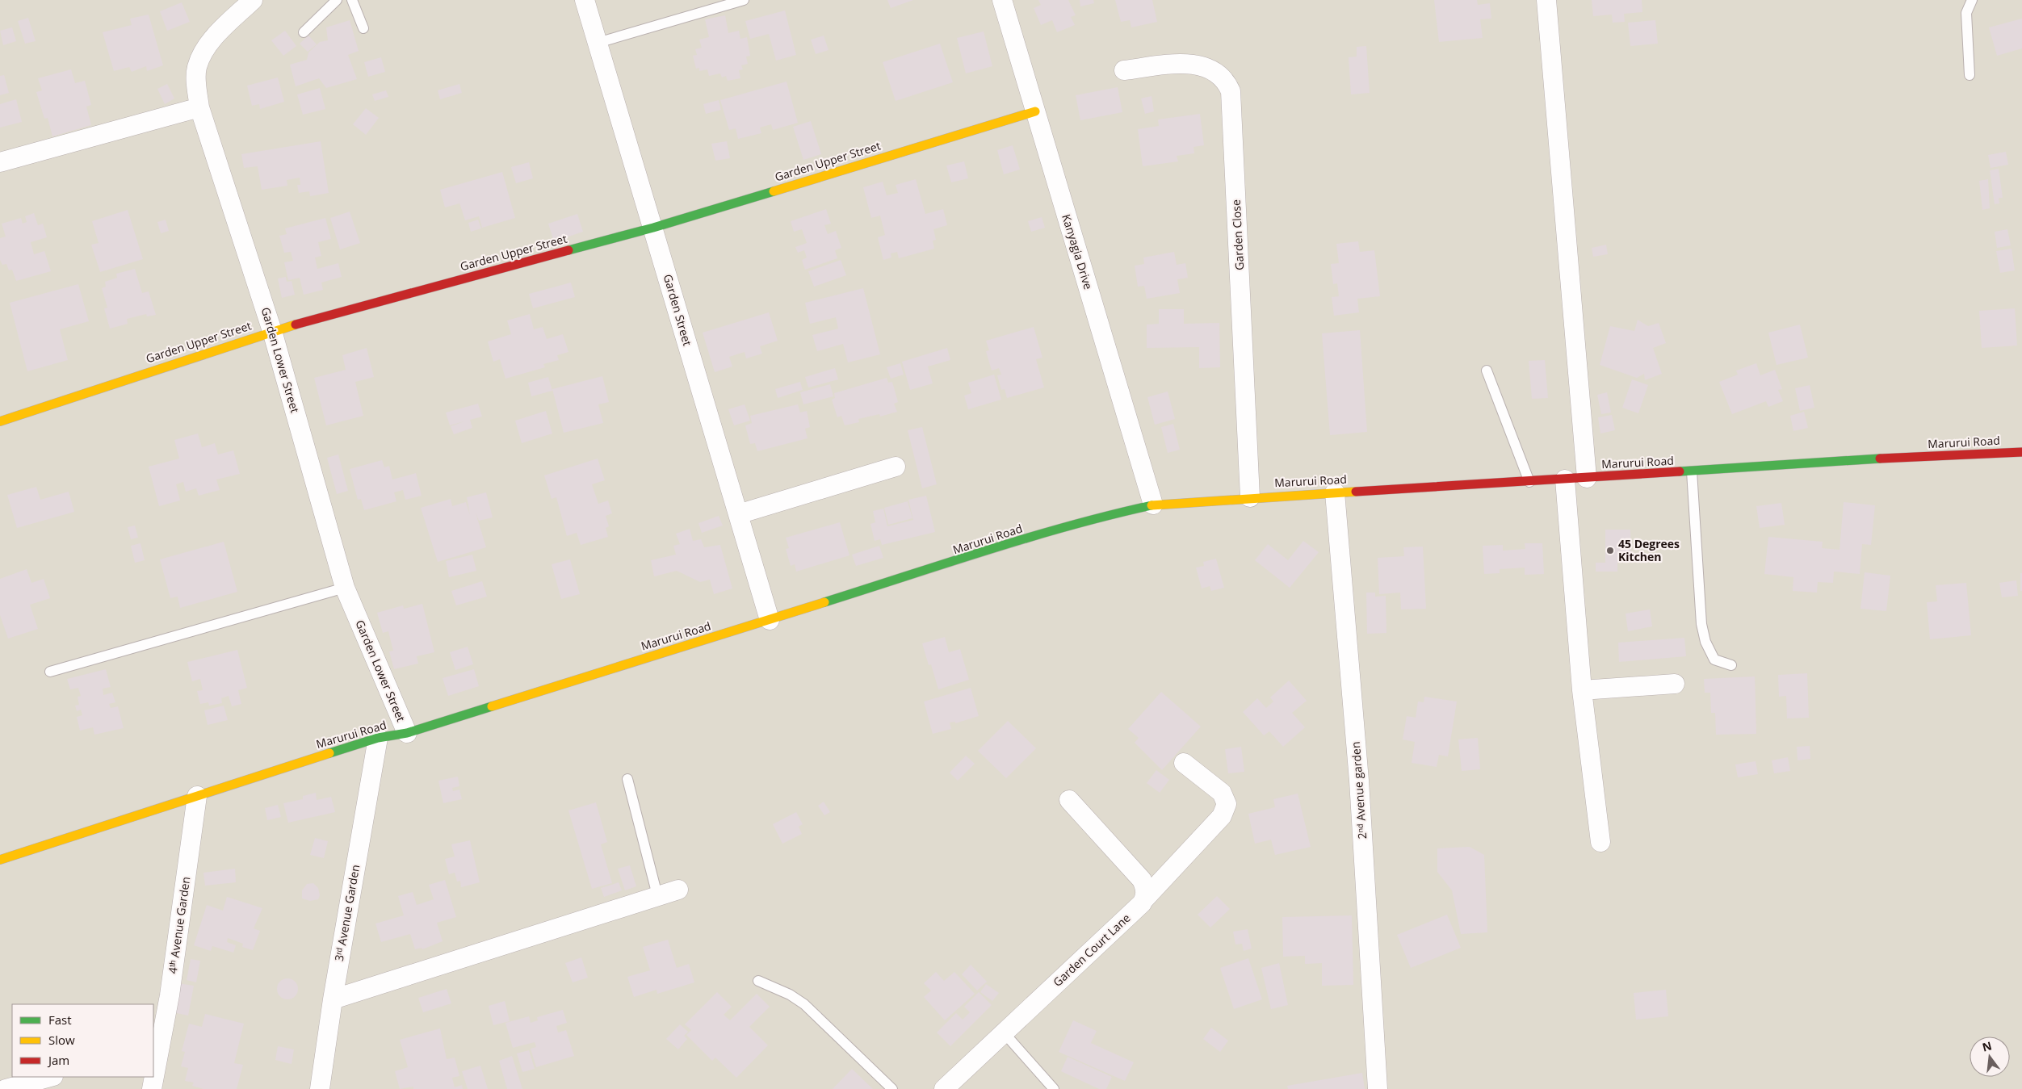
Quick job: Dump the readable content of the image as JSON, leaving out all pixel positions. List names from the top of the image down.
{
  "streets": {
    "street": [
      "Garden Upper Street",
      "Garden Close",
      "Kanyagia Drive",
      "Garden Street",
      "Garden Lower Street",
      "Marurui Road",
      "2ⁿᵈ Avenue garden",
      "3ʳᵈ Avenue Garden",
      "4ᵗʰ Avenue Garden",
      "Garden Court Lane"
    ]
  },
  "crossings": [
    ["Garden Upper Street", "Kanyagia Drive"],
    ["Garden Upper Street", "Garden Street"],
    ["Garden Upper Street", "Garden Lower Street"],
    ["Garden Close", "Marurui Road"],
    ["Kanyagia Drive", "Marurui Road"],
    ["Garden Street", "Marurui Road"],
    ["Garden Lower Street", "Marurui Road"],
    ["Marurui Road", "2ⁿᵈ Avenue garden"],
    ["Marurui Road", "3ʳᵈ Avenue Garden"],
    ["Marurui Road", "4ᵗʰ Avenue Garden"]
  ],
  "places": ["45 Degrees Kitchen"],
  "legend": ["Fast", "Slow", "Jam"],
  "north": "top"
}
